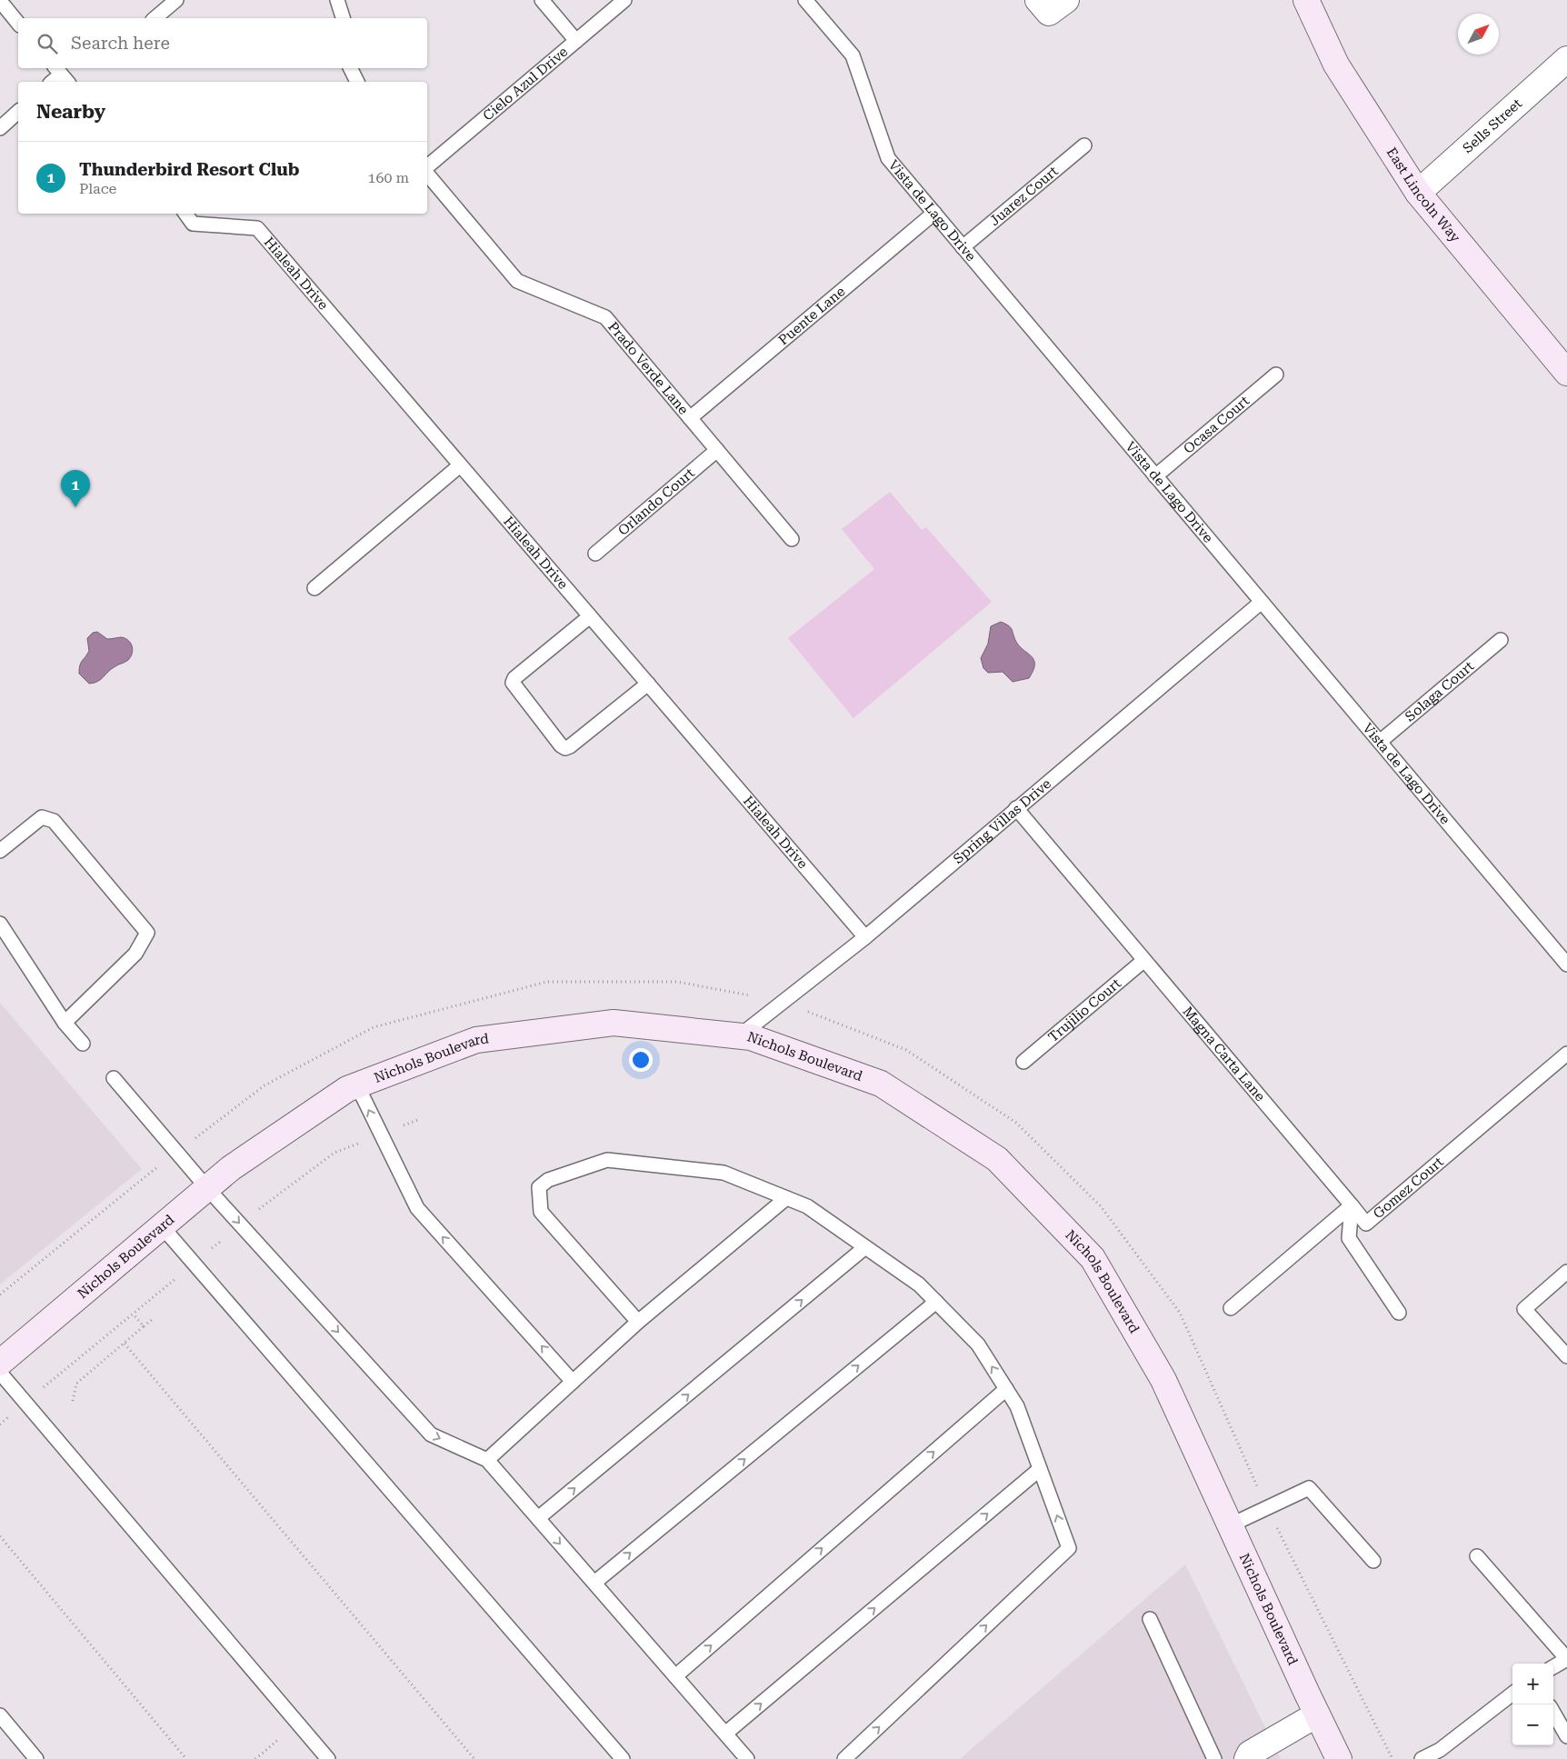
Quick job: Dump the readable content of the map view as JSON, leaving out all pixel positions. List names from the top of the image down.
{
  "streets": {
    "street": ["Sells Street", "East Lincoln Way", "Nichols Boulevard"],
    "lane": [
      "Cielo Azul Drive",
      "Juarez Court",
      "Vista de Lago Drive",
      "Hialeah Drive",
      "Puente Lane",
      "Prado Verde Lane",
      "Ocasa Court",
      "Orlando Court",
      "Solaga Court",
      "Spring Villas Drive",
      "Trujilio Court",
      "Magna Carta Lane",
      "Gomez Court"
    ]
  },
  "crossings": [
    ["Sells Street", "East Lincoln Way"],
    ["Juarez Court", "Vista de Lago Drive"],
    ["Vista de Lago Drive", "Puente Lane"],
    ["Vista de Lago Drive", "Ocasa Court"],
    ["Vista de Lago Drive", "Solaga Court"],
    ["Vista de Lago Drive", "Spring Villas Drive"],
    ["Hialeah Drive", "Spring Villas Drive"],
    ["Puente Lane", "Prado Verde Lane"],
    ["Prado Verde Lane", "Orlando Court"],
    ["Spring Villas Drive", "Magna Carta Lane"],
    ["Spring Villas Drive", "Nichols Boulevard"],
    ["Trujilio Court", "Magna Carta Lane"],
    ["Magna Carta Lane", "Gomez Court"]
  ],
  "north": "top right",
  "page": {
    "search": "Search here",
    "heading": "Nearby",
    "list": [
      {
        "mark": "1",
        "name": "Thunderbird Resort Club",
        "note": "Place",
        "value": "160 m"
      }
    ],
    "pins": "1",
    "map_buttons": ["+", "−"]
  }
}
